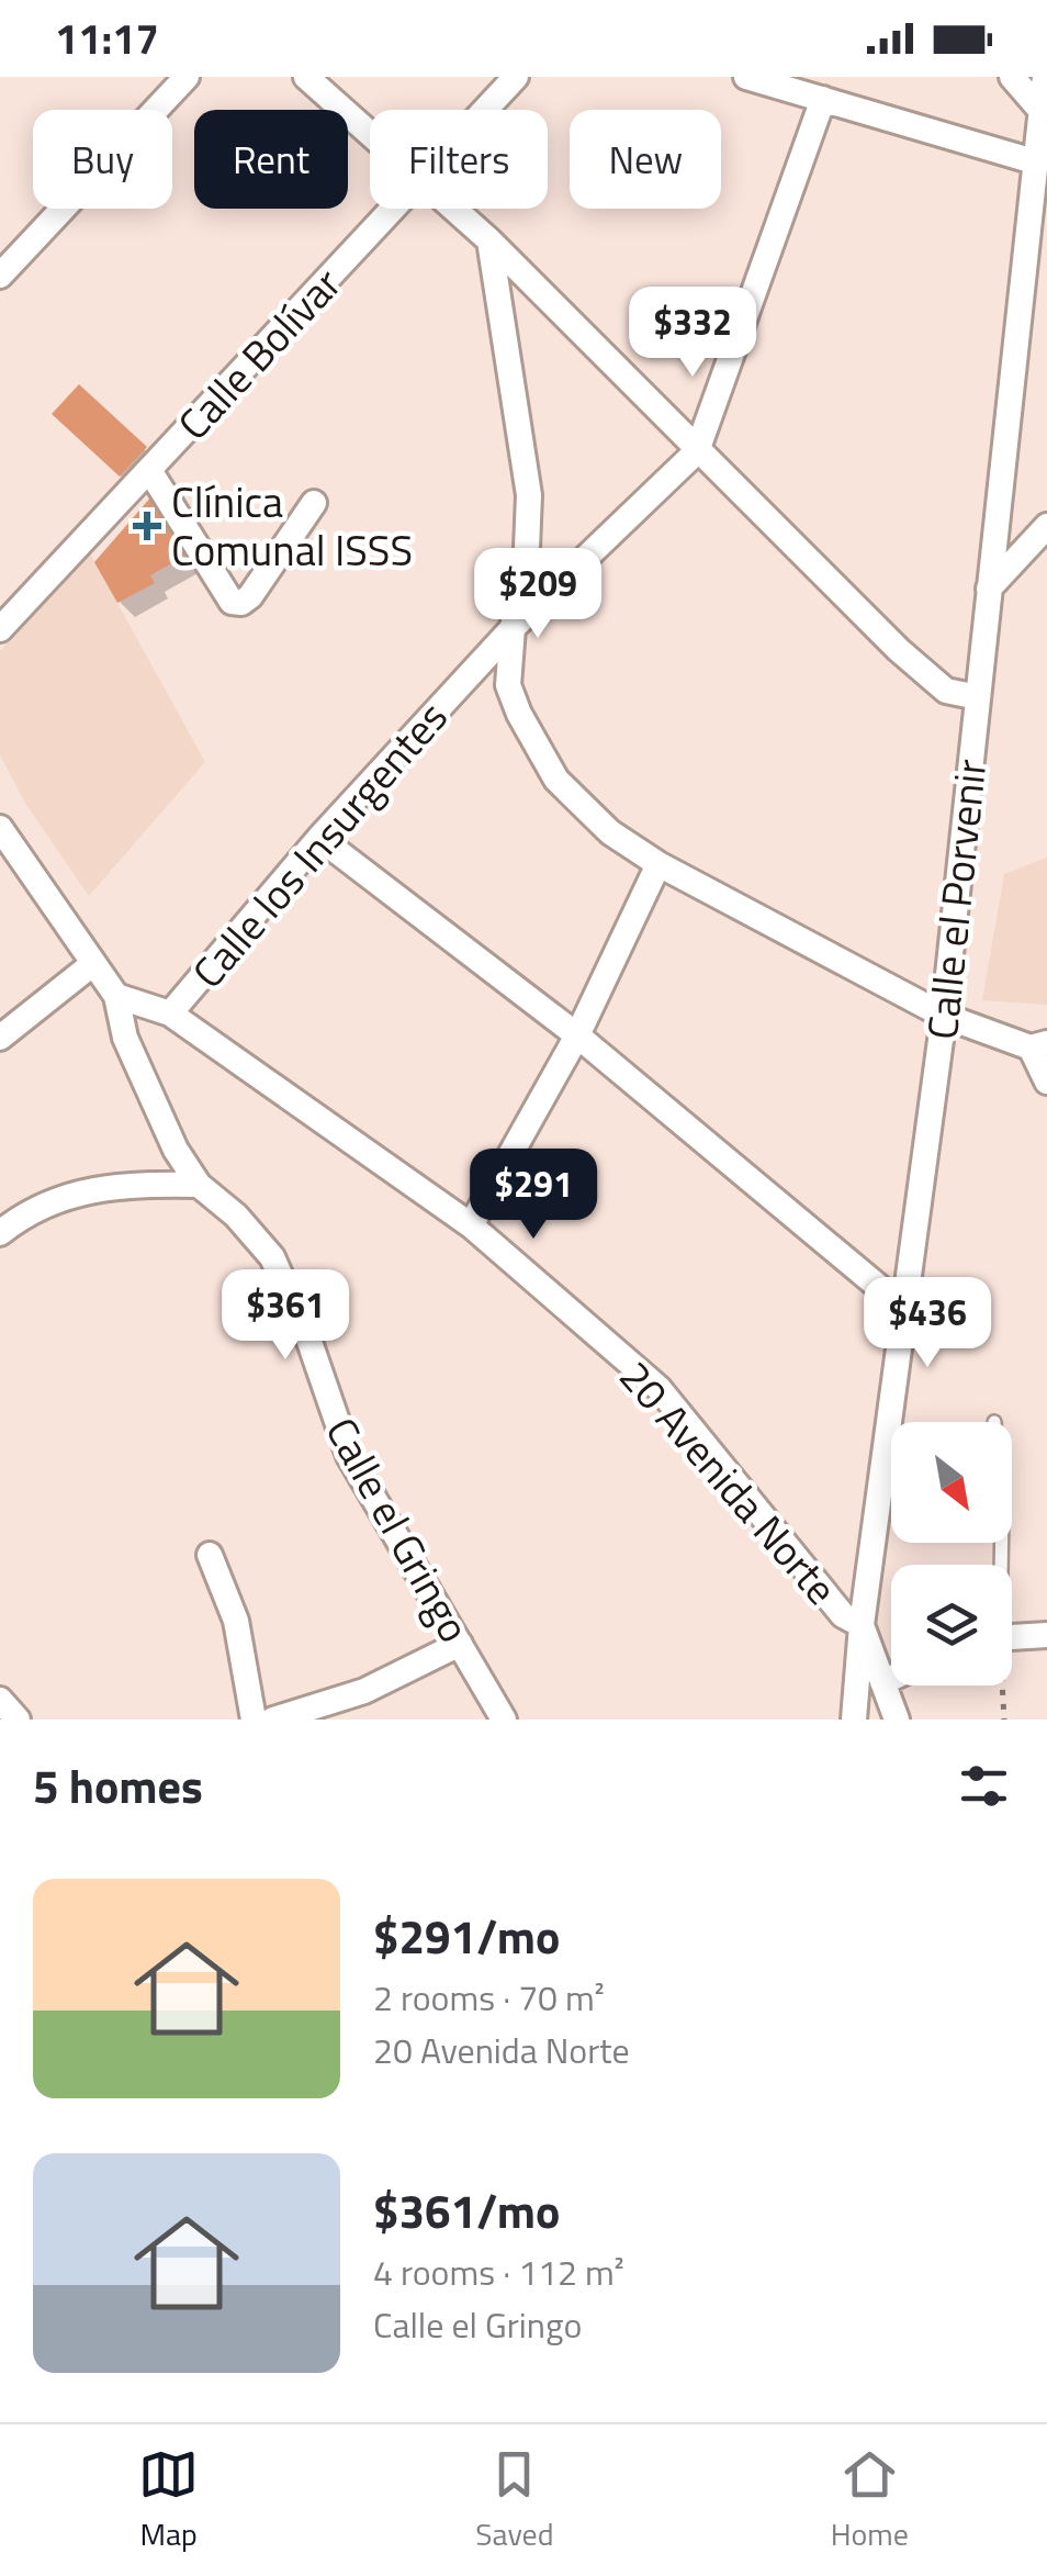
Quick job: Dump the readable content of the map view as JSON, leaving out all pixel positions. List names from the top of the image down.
{
  "streets": {
    "street": [
      "Calle Bolívar",
      "Calle los Insurgentes",
      "Calle el Porvenir",
      "20 Avenida Norte",
      "Calle el Gringo"
    ]
  },
  "crossings": [
    ["Calle los Insurgentes", "20 Avenida Norte"],
    ["Calle el Porvenir", "20 Avenida Norte"],
    ["20 Avenida Norte", "Calle el Gringo"]
  ],
  "places": {
    "health": ["Clínica Comunal ISSS"]
  },
  "north": "bottom right",
  "page": {
    "status": "11:17",
    "chip": [
      "Buy",
      "Rent",
      "Filters",
      "New"
    ],
    "price": [
      "$332",
      "$209",
      "$291",
      "$361",
      "$436"
    ],
    "heading": "5 homes",
    "list": [
      {
        "name": "$291/mo",
        "note": "2 rooms · 70 m² · 20 Avenida Norte"
      },
      {
        "name": "$361/mo",
        "note": "4 rooms · 112 m² · Calle el Gringo"
      }
    ],
    "tabs": ["Map", "Saved", "Home"]
  }
}
